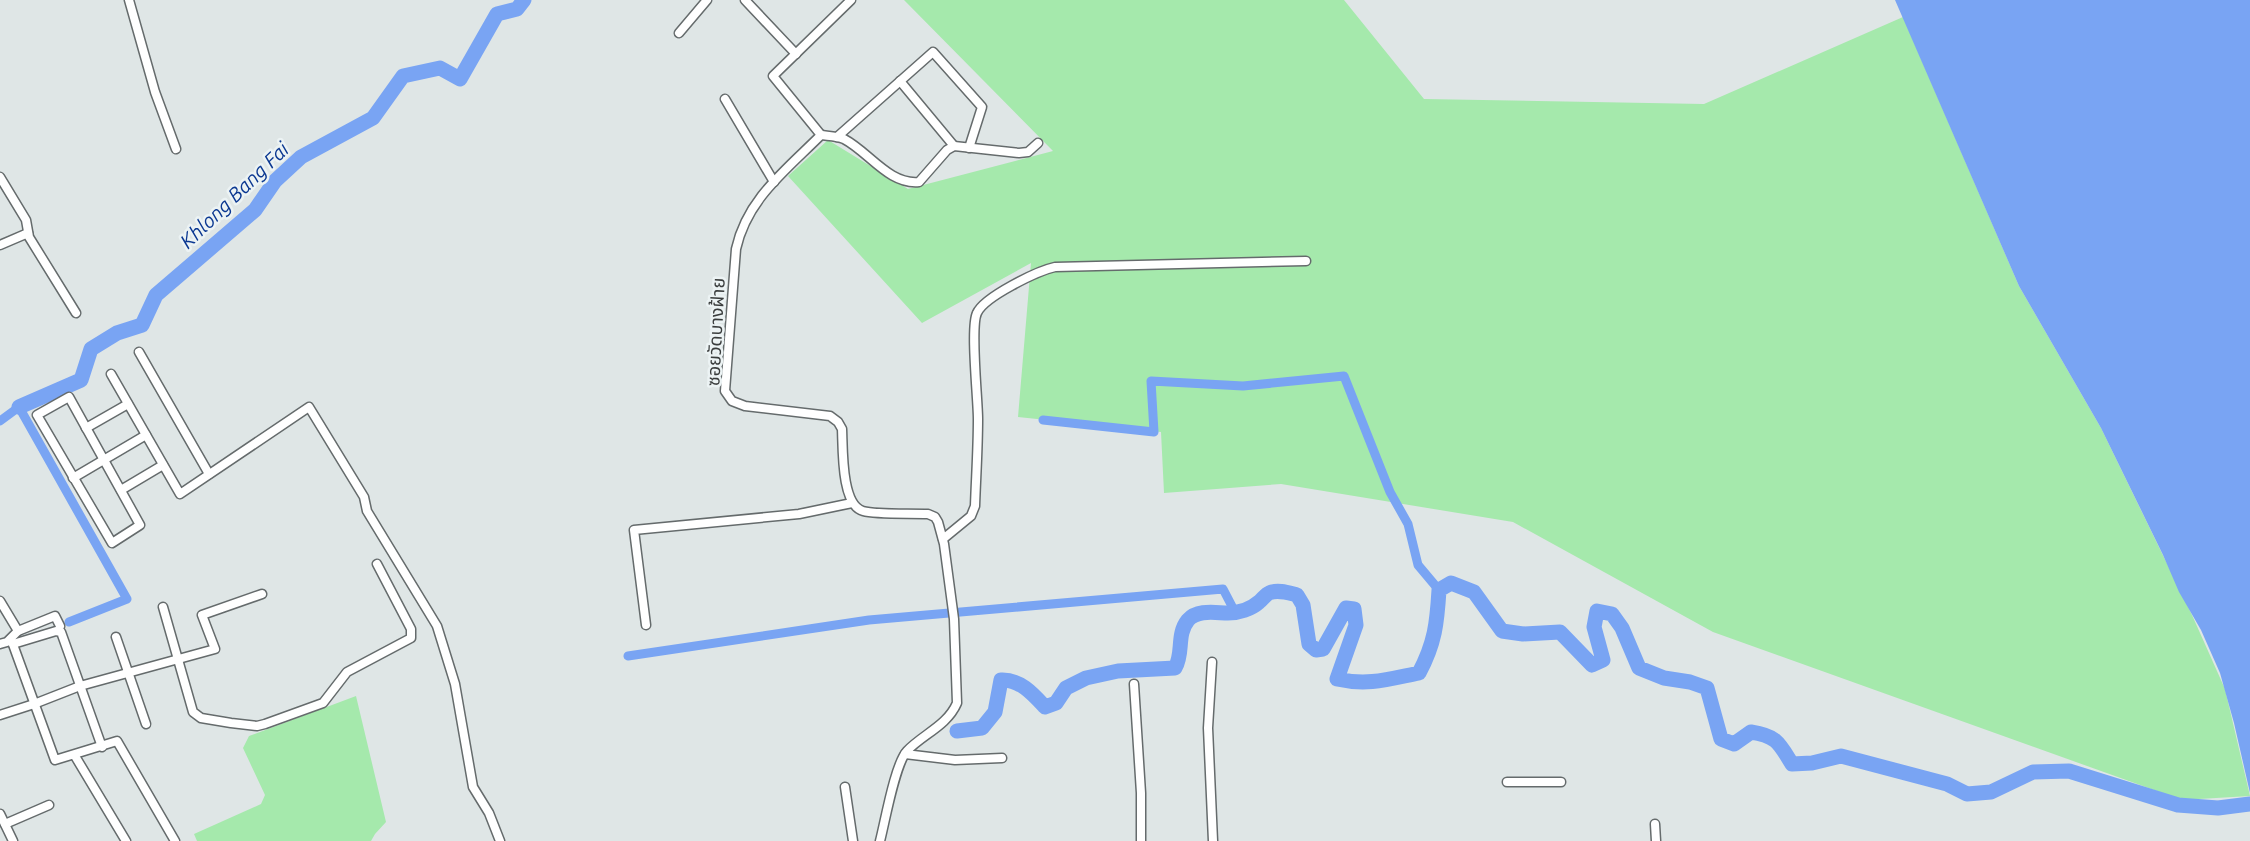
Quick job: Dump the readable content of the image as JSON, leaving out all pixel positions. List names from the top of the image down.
{
  "streets": {
    "street": ["ซอยวัดบางฝ้าย"]
  },
  "water": ["Khlong Bang Fai"]
}
